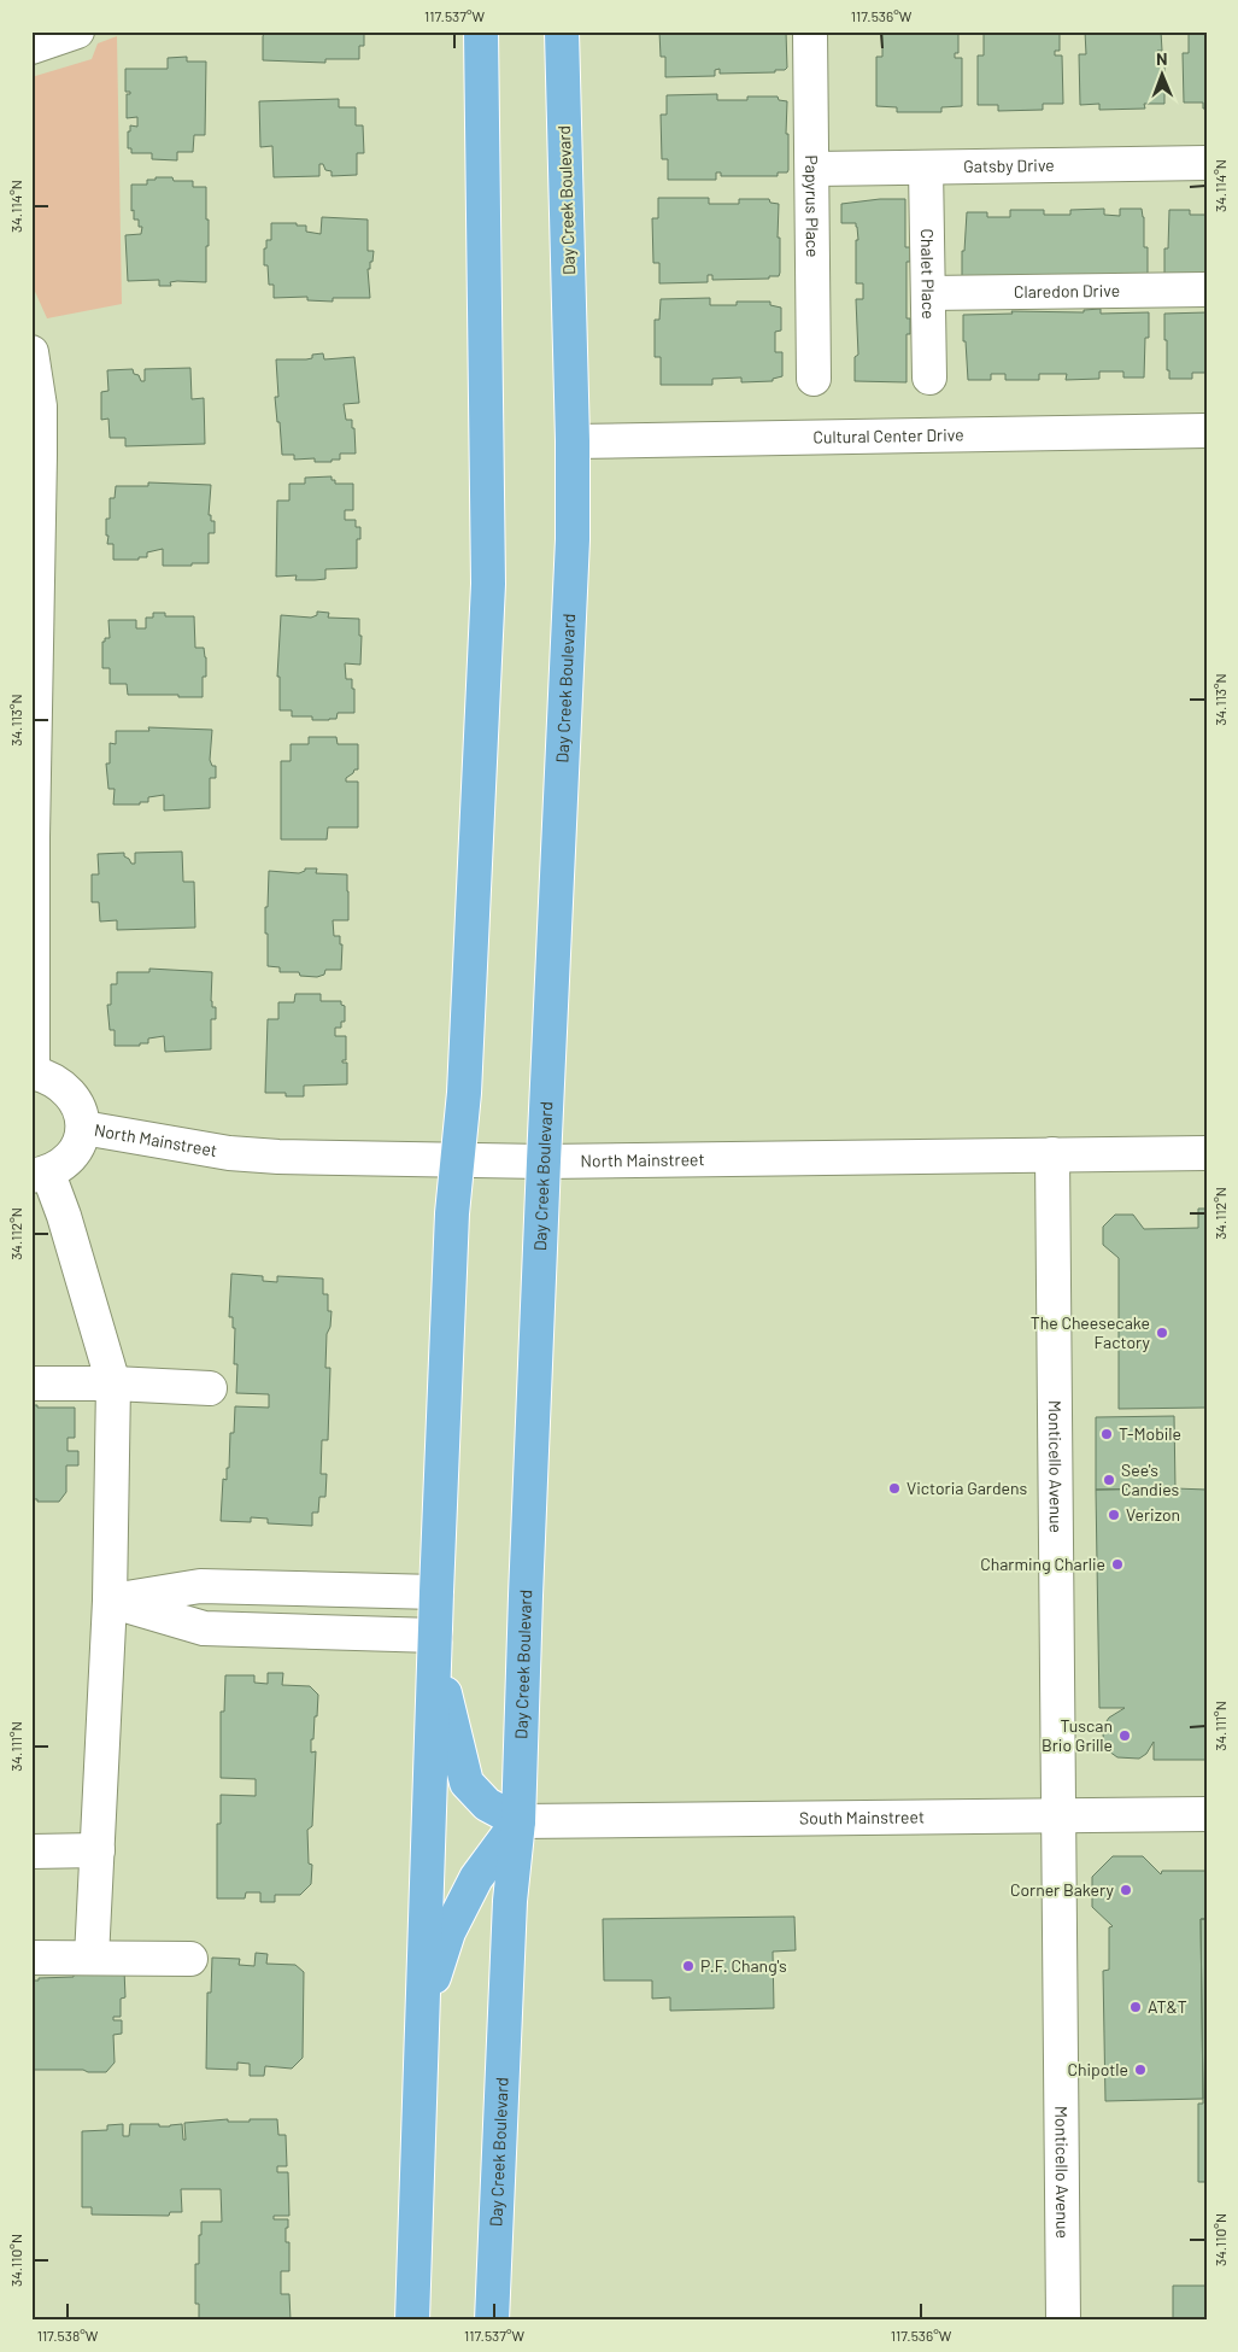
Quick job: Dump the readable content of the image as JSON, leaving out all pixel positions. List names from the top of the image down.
{
  "streets": {
    "main road": ["Day Creek Boulevard"],
    "street": [
      "Gatsby Drive",
      "Papyrus Place",
      "Chalet Place",
      "Claredon Drive",
      "Cultural Center Drive",
      "North Mainstreet",
      "Monticello Avenue",
      "South Mainstreet"
    ]
  },
  "crossings": [
    ["Gatsby Drive", "Papyrus Place"],
    ["Gatsby Drive", "Chalet Place"],
    ["Day Creek Boulevard", "Cultural Center Drive"],
    ["Day Creek Boulevard", "North Mainstreet"],
    ["Day Creek Boulevard", "South Mainstreet"],
    ["Chalet Place", "Claredon Drive"],
    ["North Mainstreet", "Monticello Avenue"],
    ["Monticello Avenue", "South Mainstreet"]
  ],
  "places": [
    "The Cheesecake Factory",
    "T-Mobile",
    "See's Candies",
    "Victoria Gardens",
    "Verizon",
    "Charming Charlie",
    "Tuscan Brio Grille",
    "Corner Bakery",
    "P.F. Chang's",
    "AT&T",
    "Chipotle"
  ],
  "north": "top",
  "coordinates": [
    "117.537°W",
    "117.536°W",
    "34.114°N",
    "34.113°N",
    "34.112°N",
    "34.111°N",
    "34.110°N",
    "117.538°W"
  ]
}
